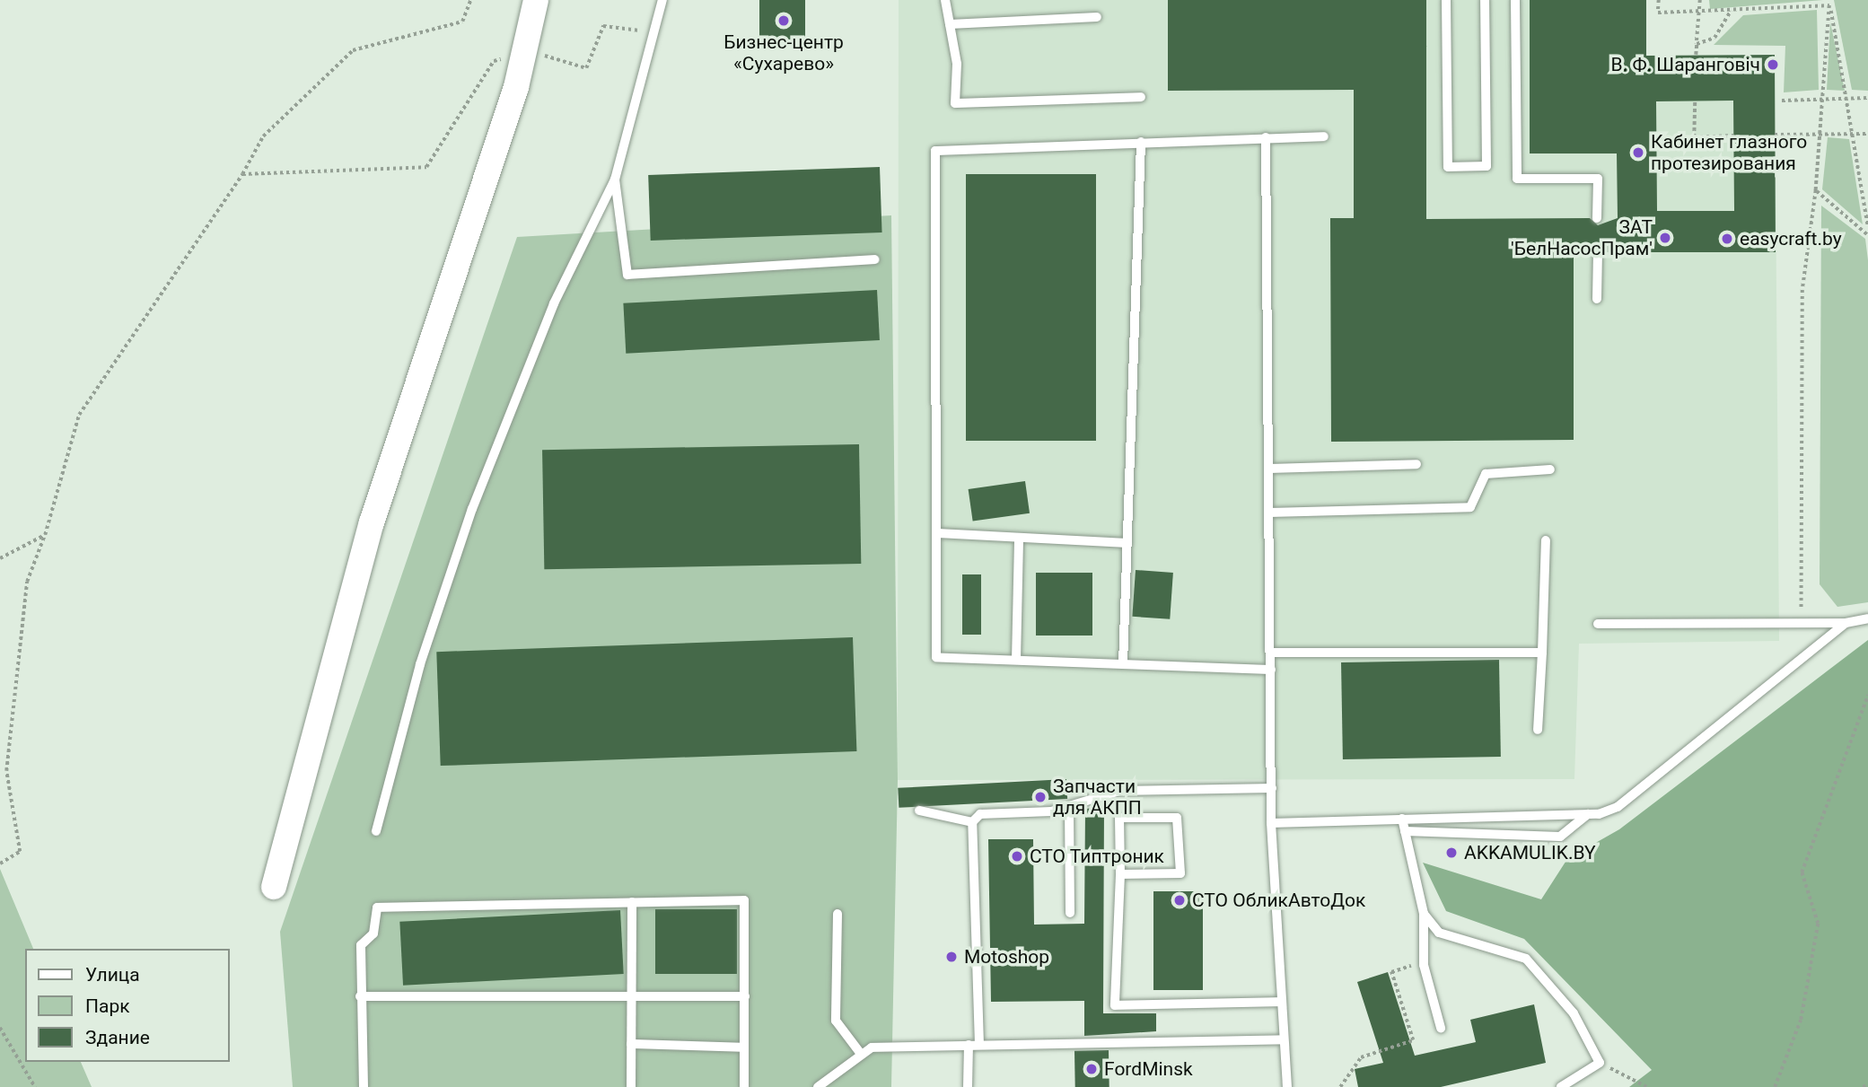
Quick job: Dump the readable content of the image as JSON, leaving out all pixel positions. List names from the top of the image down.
{
  "places": [
    "Бизнес-центр «Сухарево»",
    "В. Ф. Шаранговіч",
    "Кабинет глазного протезирования",
    "ЗАТ 'БелНасосПрам'",
    "easycraft.by",
    "Запчасти для АКПП",
    "AKKAMULIK.BY",
    "СТО Типтроник",
    "СТО ОбликАвтоДок",
    "Motoshop",
    "FordMinsk"
  ],
  "legend": ["Улица", "Парк", "Здание"]
}
